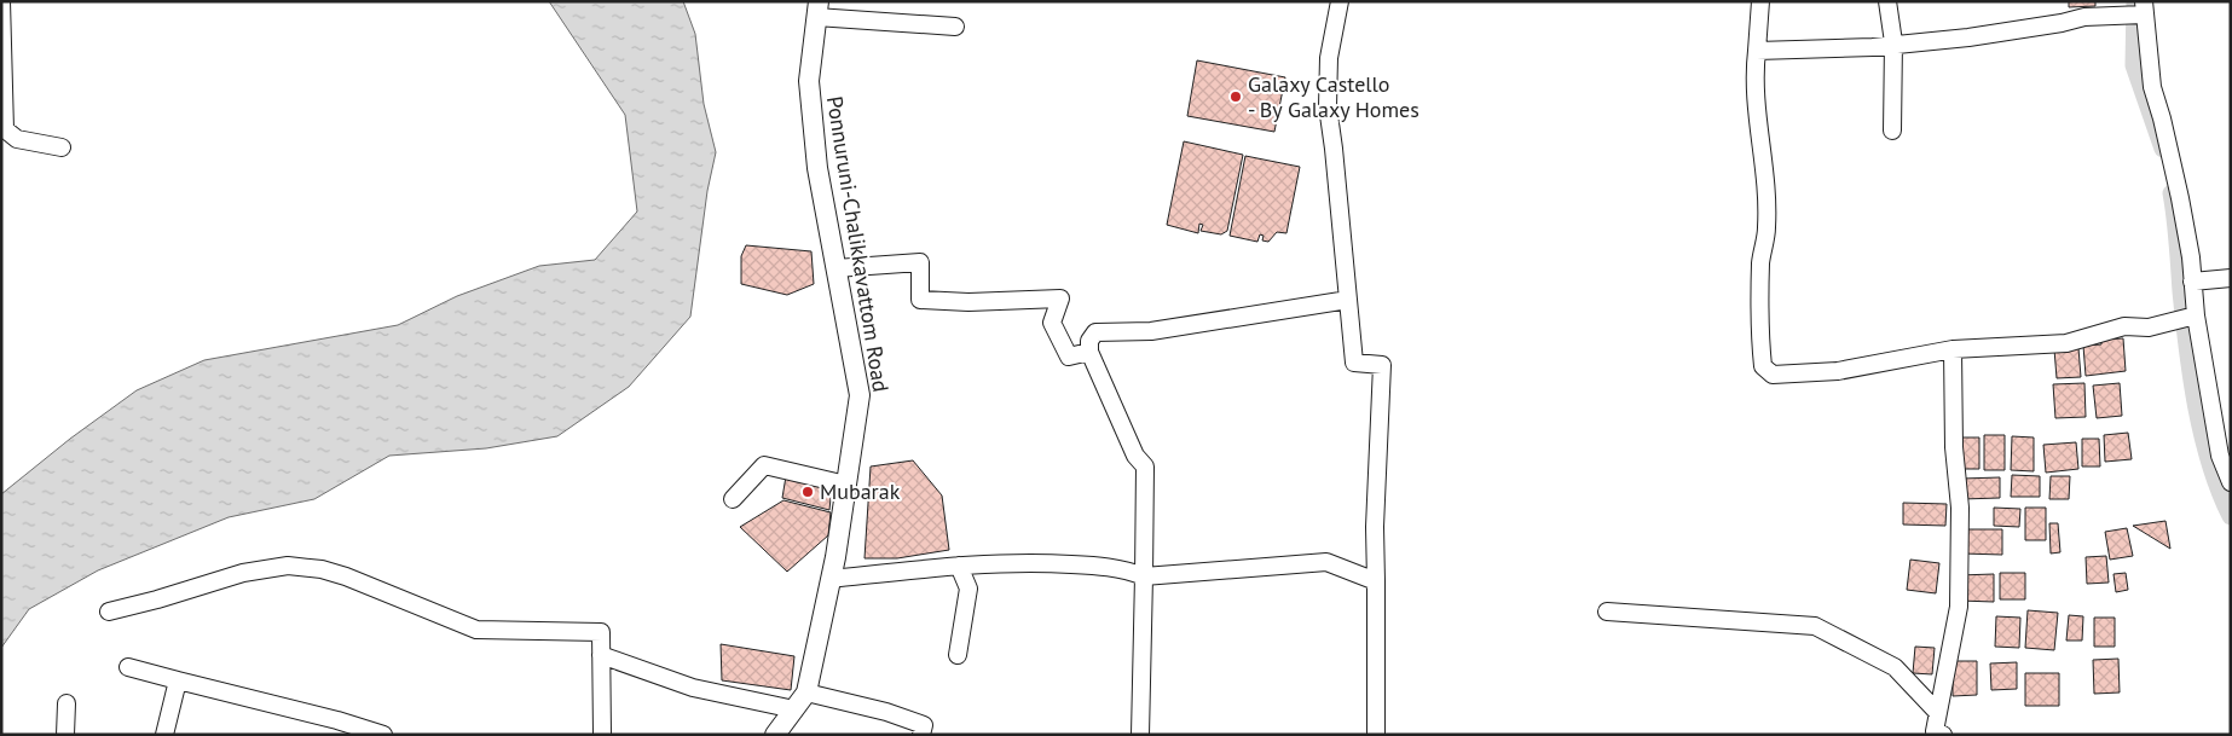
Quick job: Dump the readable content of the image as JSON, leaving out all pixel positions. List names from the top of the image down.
{
  "streets": {
    "street": ["Ponnuruni-Chalikkavattom Road"]
  },
  "places": ["Galaxy Castello - By Galaxy Homes", "Mubarak"]
}
